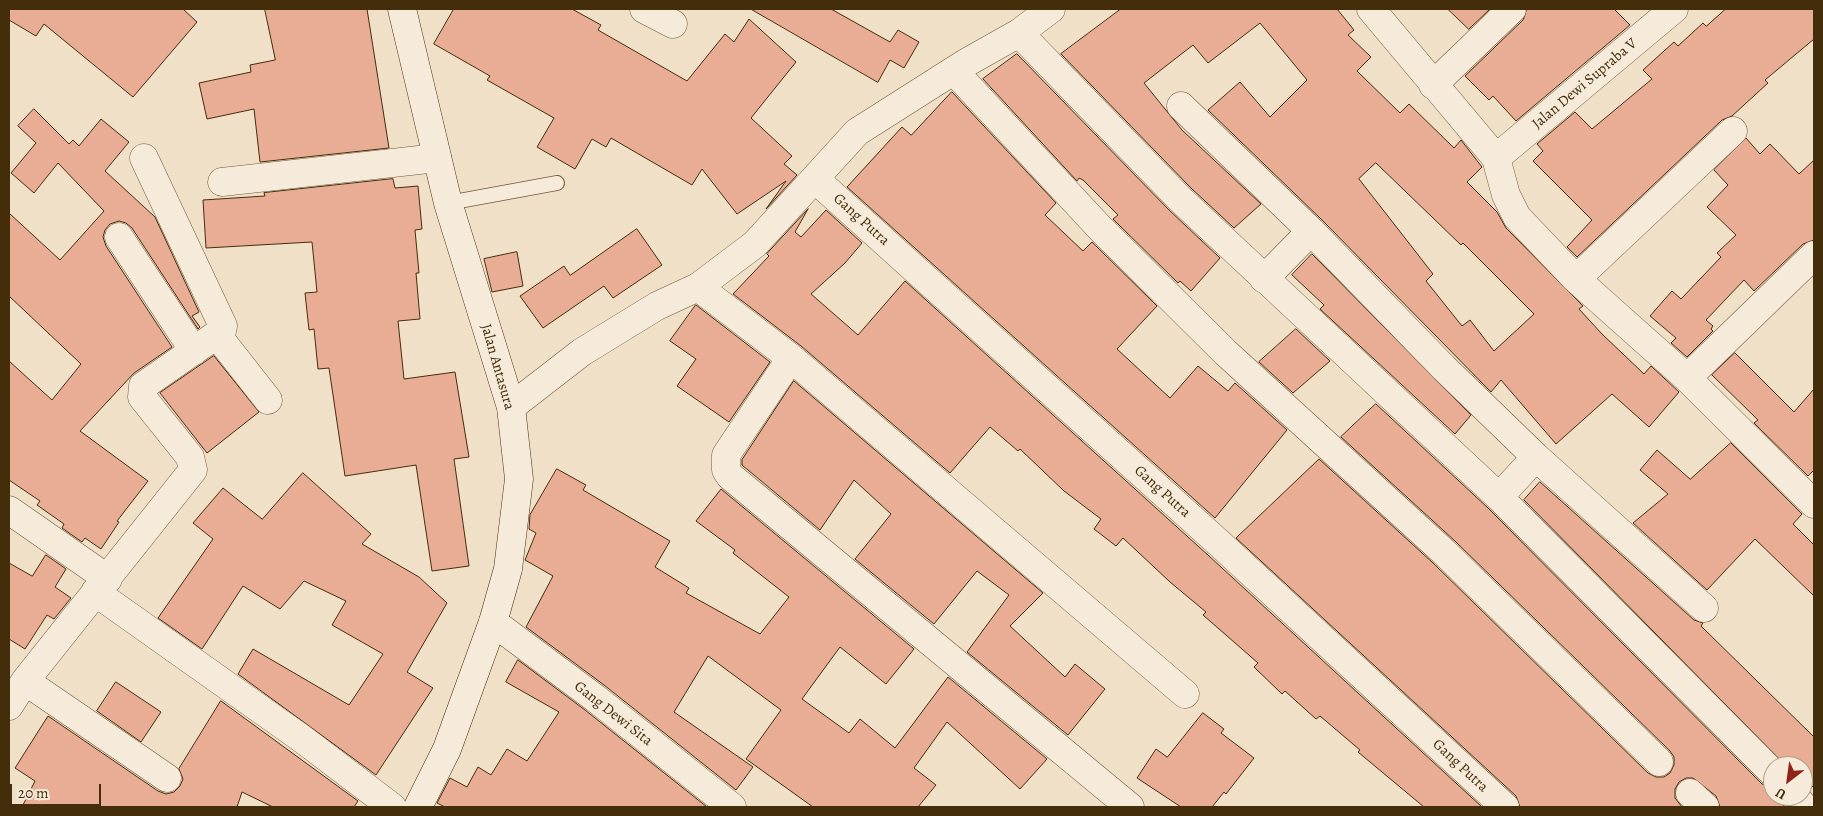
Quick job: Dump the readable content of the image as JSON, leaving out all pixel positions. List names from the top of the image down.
{
  "streets": {
    "street": [
      "Jalan Dewi Supraba V",
      "Gang Putra",
      "Jalan Antasura",
      "Gang Dewi Sita"
    ]
  },
  "crossings": [
    ["Jalan Antasura", "Gang Dewi Sita"]
  ],
  "scale_bar": "20 m",
  "north": "bottom left"
}
